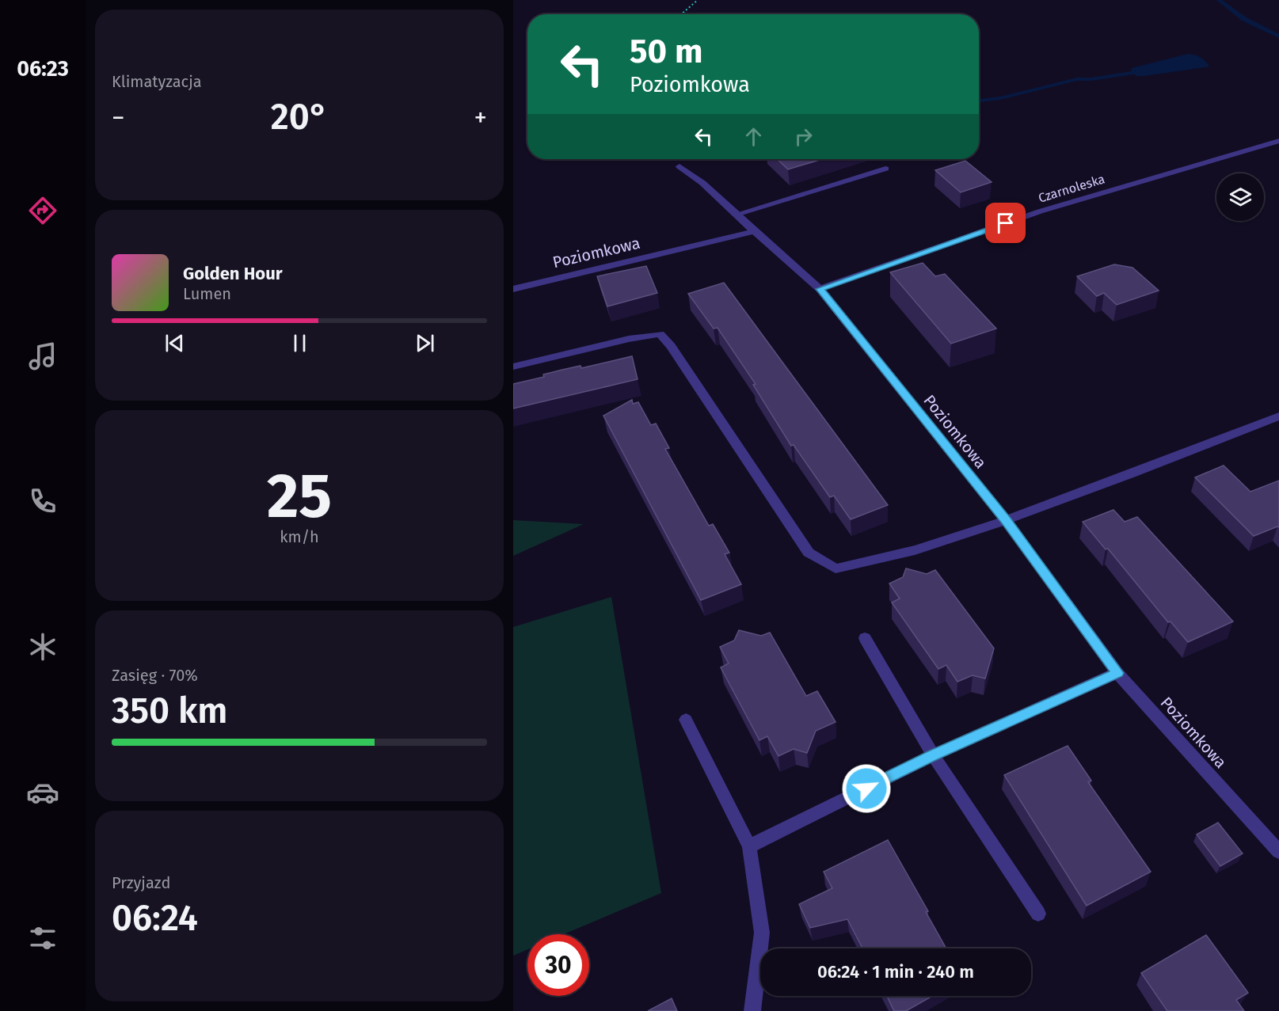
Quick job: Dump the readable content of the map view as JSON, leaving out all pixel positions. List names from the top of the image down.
{
  "streets": {
    "street": ["Czarnoleska", "Poziomkowa"]
  },
  "crossings": [
    ["Czarnoleska", "Poziomkowa"]
  ],
  "page": {
    "tabs": "06:23",
    "tile": [
      "Klimatyzacja",
      ["25", "km/h"],
      ["Zasięg · 70%", "350 km"],
      ["Przyjazd", "06:24"]
    ],
    "turn": ["50 m", "Poziomkowa"],
    "heat": ["−", "20°", "+"],
    "song": ["Golden Hour", "Lumen"],
    "limit": "30",
    "trip": "06:24 · 1 min · 240 m"
  }
}
